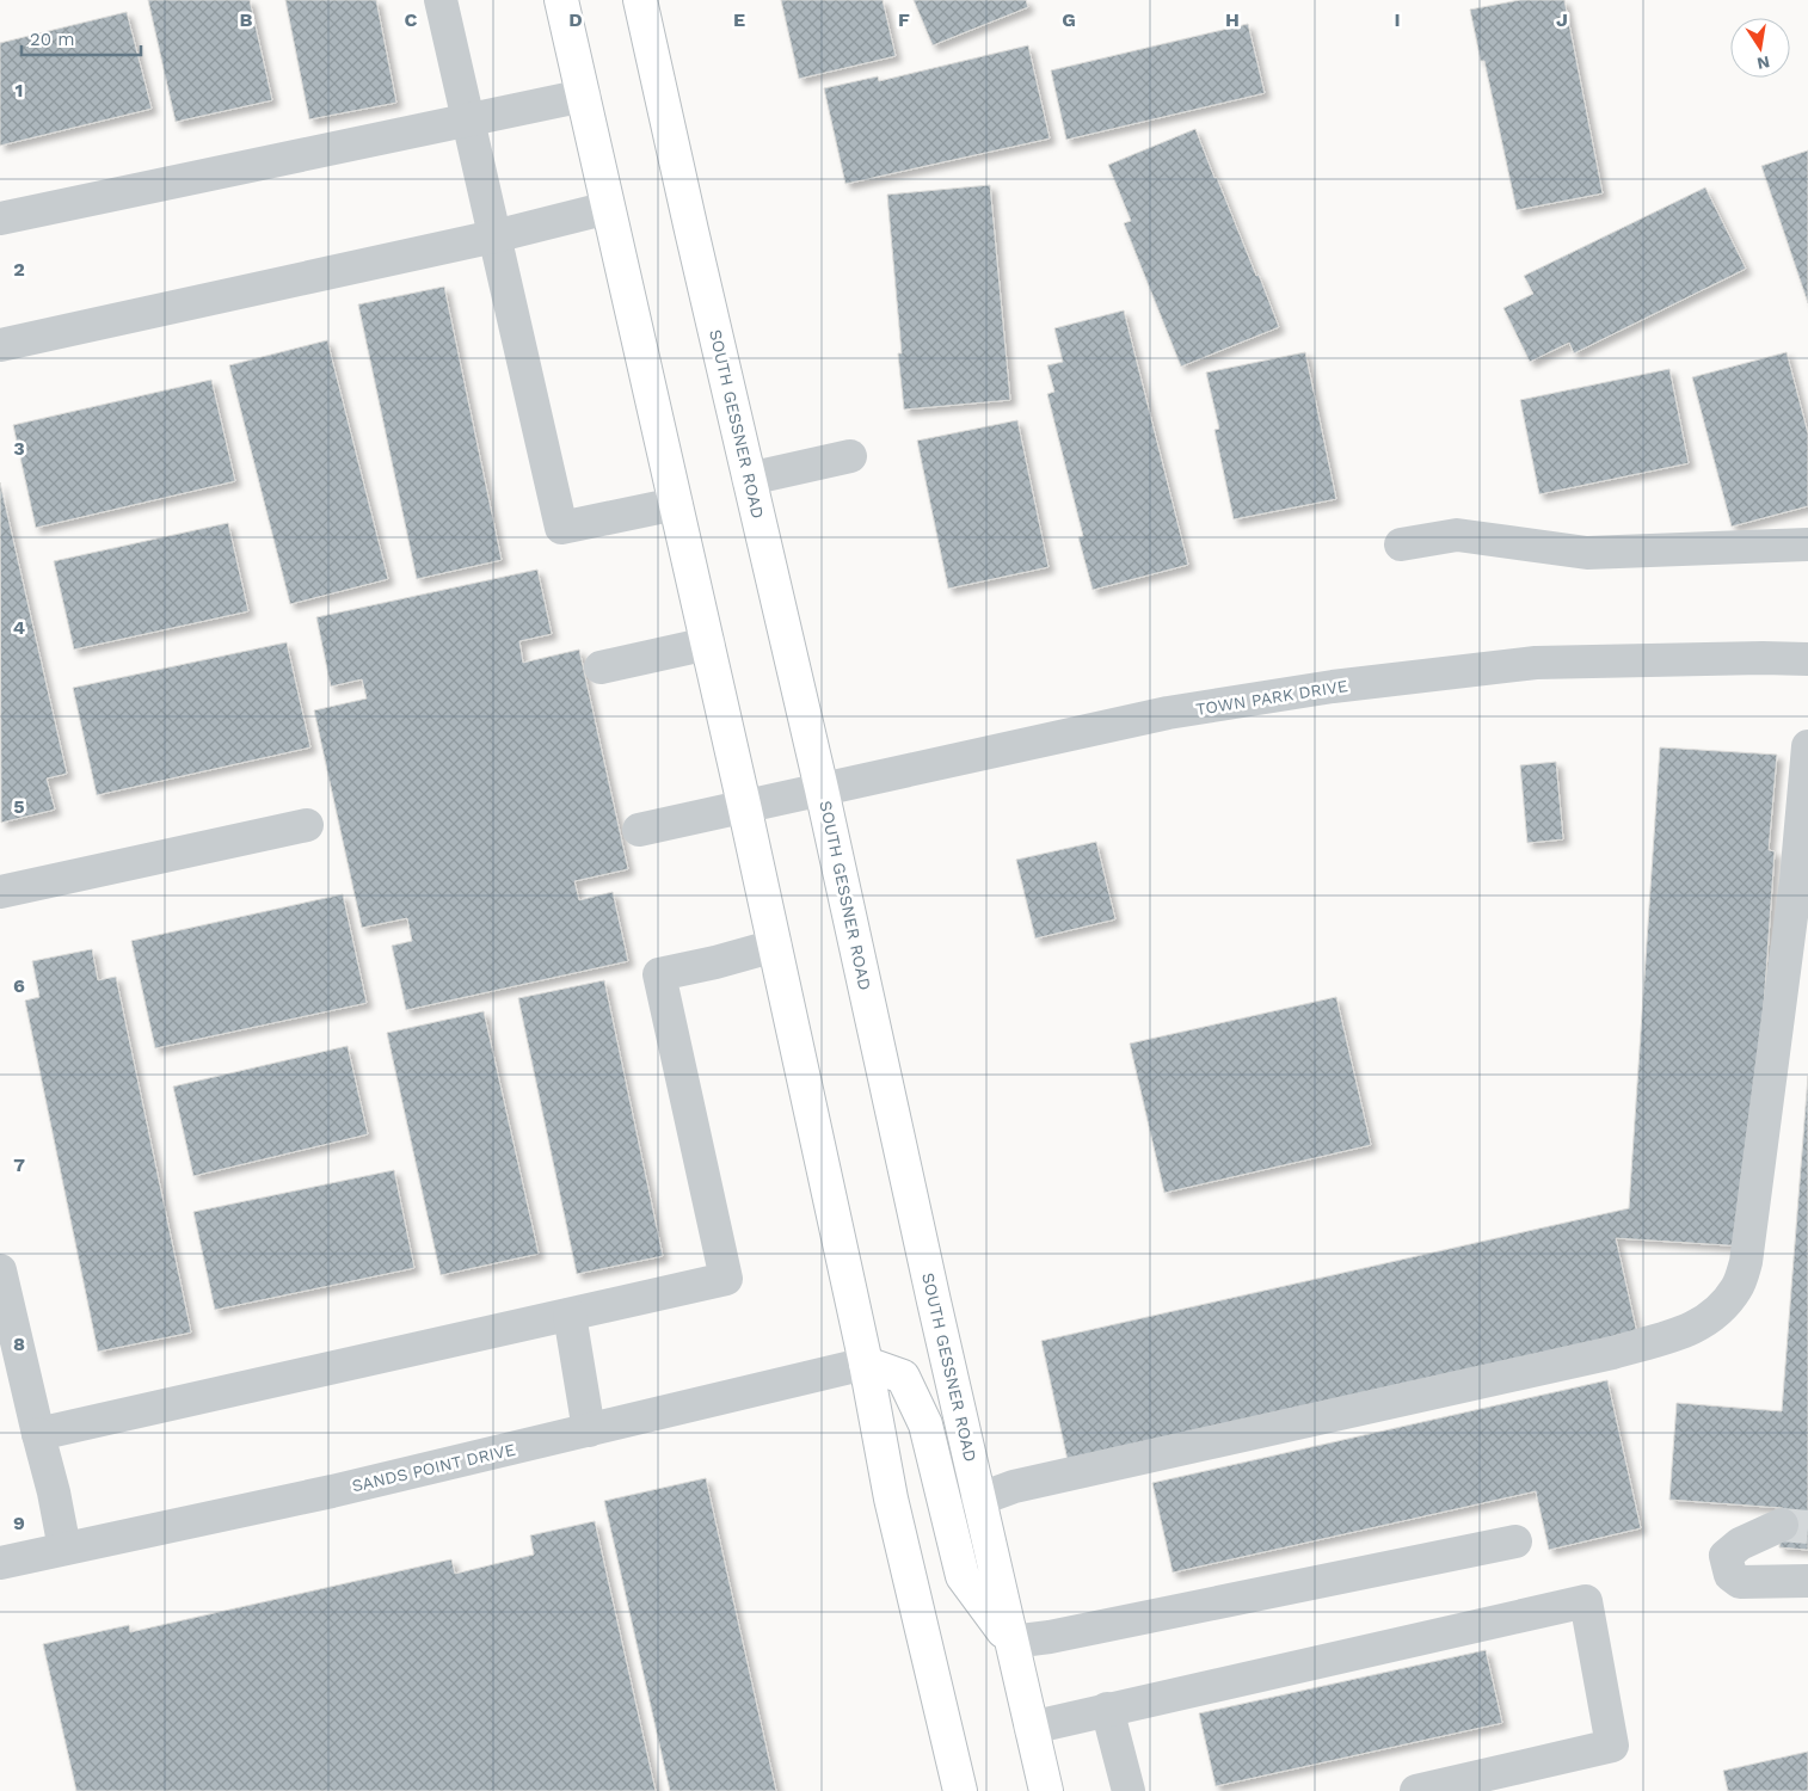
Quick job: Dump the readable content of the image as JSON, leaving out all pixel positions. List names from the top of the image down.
{
  "streets": {
    "main road": ["SOUTH GESSNER ROAD"],
    "street": ["TOWN PARK DRIVE", "SANDS POINT DRIVE"]
  },
  "crossings": [
    ["SOUTH GESSNER ROAD", "TOWN PARK DRIVE"]
  ],
  "scale_bar": "20 m",
  "north": "bottom",
  "grid": {
    "columns": [
      "B",
      "C",
      "D",
      "E",
      "F",
      "G",
      "H",
      "I",
      "J"
    ],
    "rows": [
      "1",
      "2",
      "3",
      "4",
      "5",
      "6",
      "7",
      "8",
      "9"
    ]
  }
}
